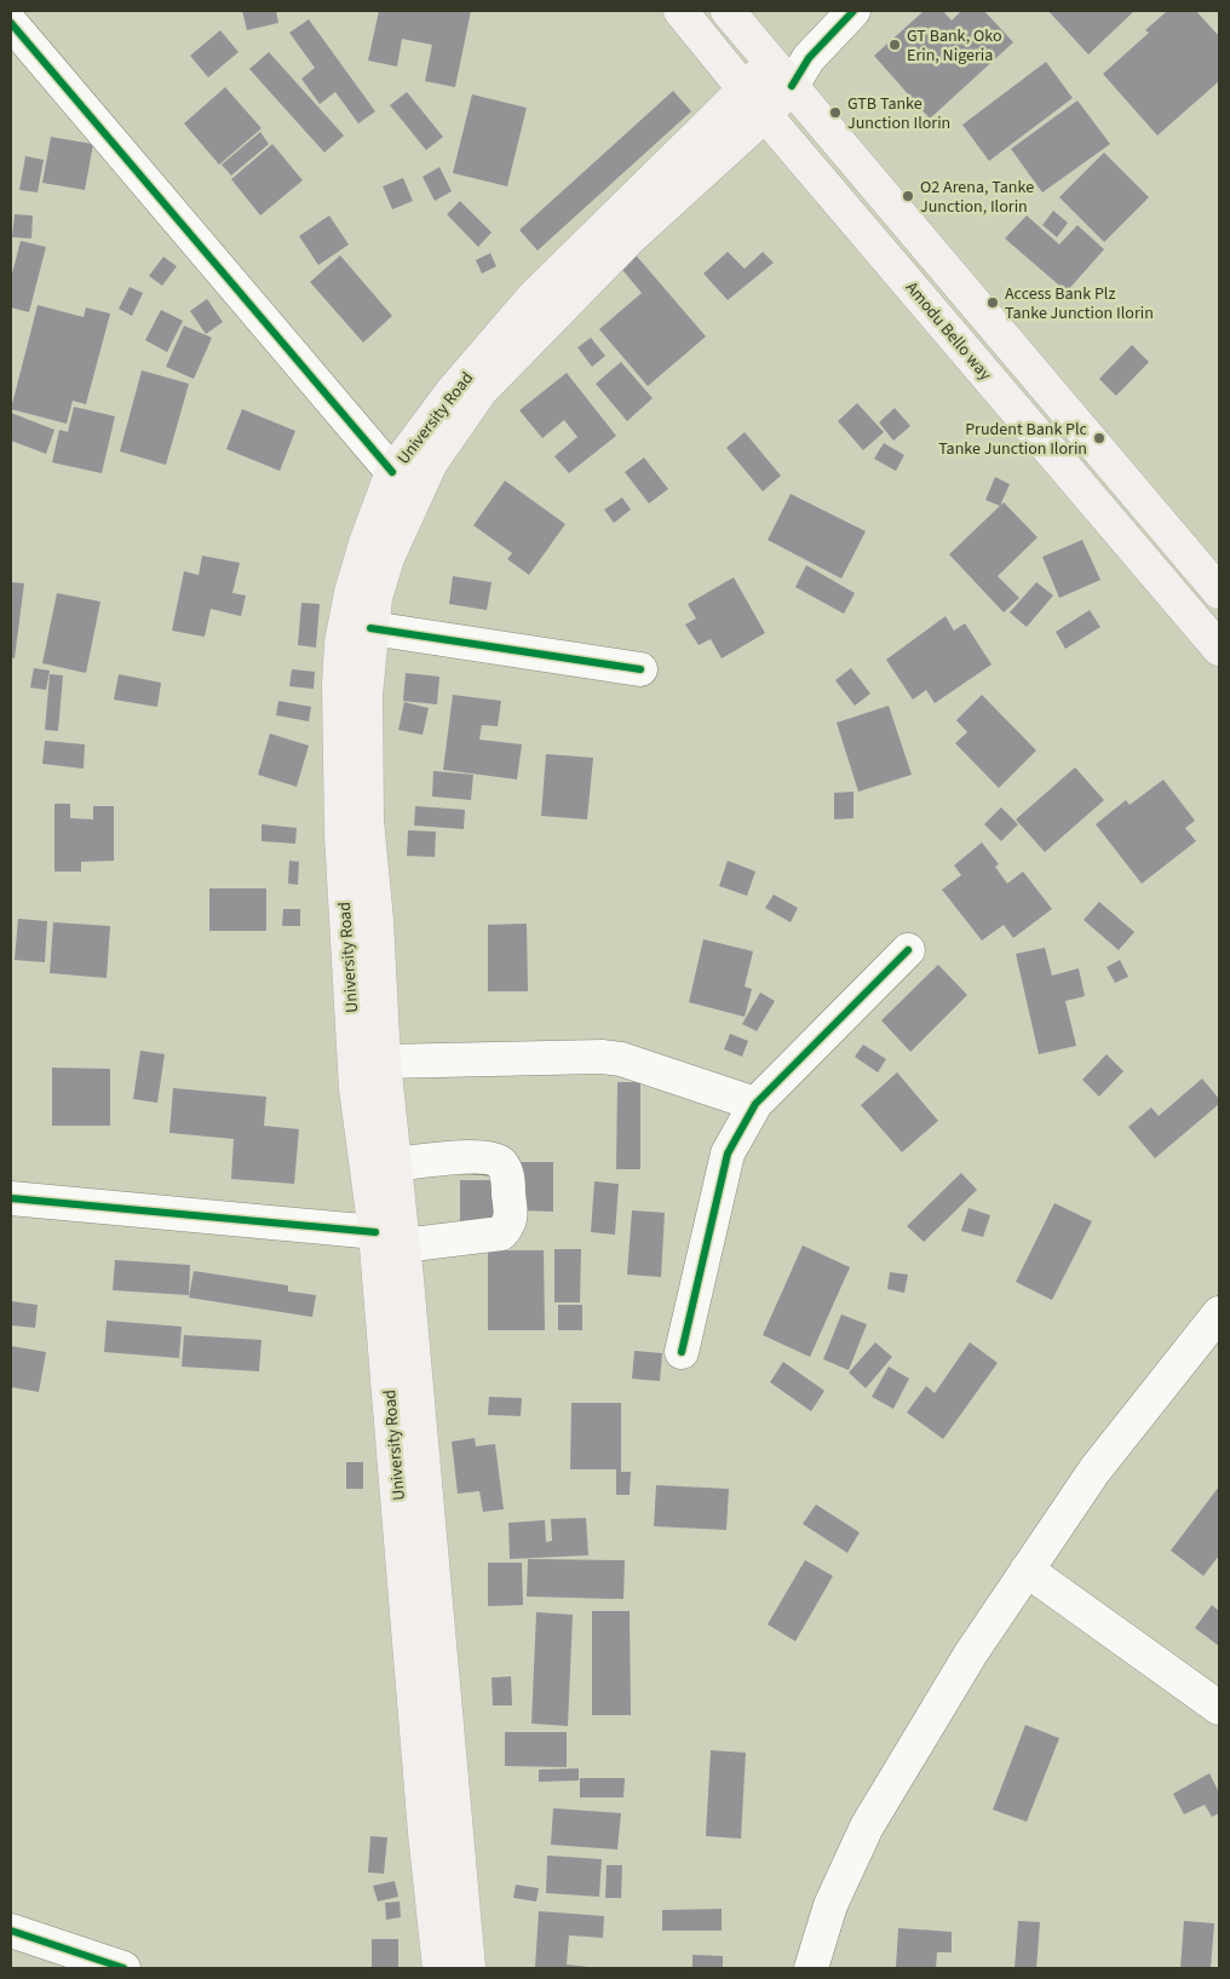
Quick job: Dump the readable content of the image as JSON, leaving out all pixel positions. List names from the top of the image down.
{
  "streets": {
    "main road": ["Amodu Bello way", "University Road"]
  },
  "crossings": [
    ["Amodu Bello way", "University Road"]
  ],
  "places": [
    "GT Bank, Oko Erin, Nigeria",
    "GTB Tanke Junction Ilorin",
    "O2 Arena, Tanke Junction, Ilorin",
    "Access Bank Plz Tanke Junction Ilorin",
    "Prudent Bank Plc Tanke Junction Ilorin"
  ]
}
